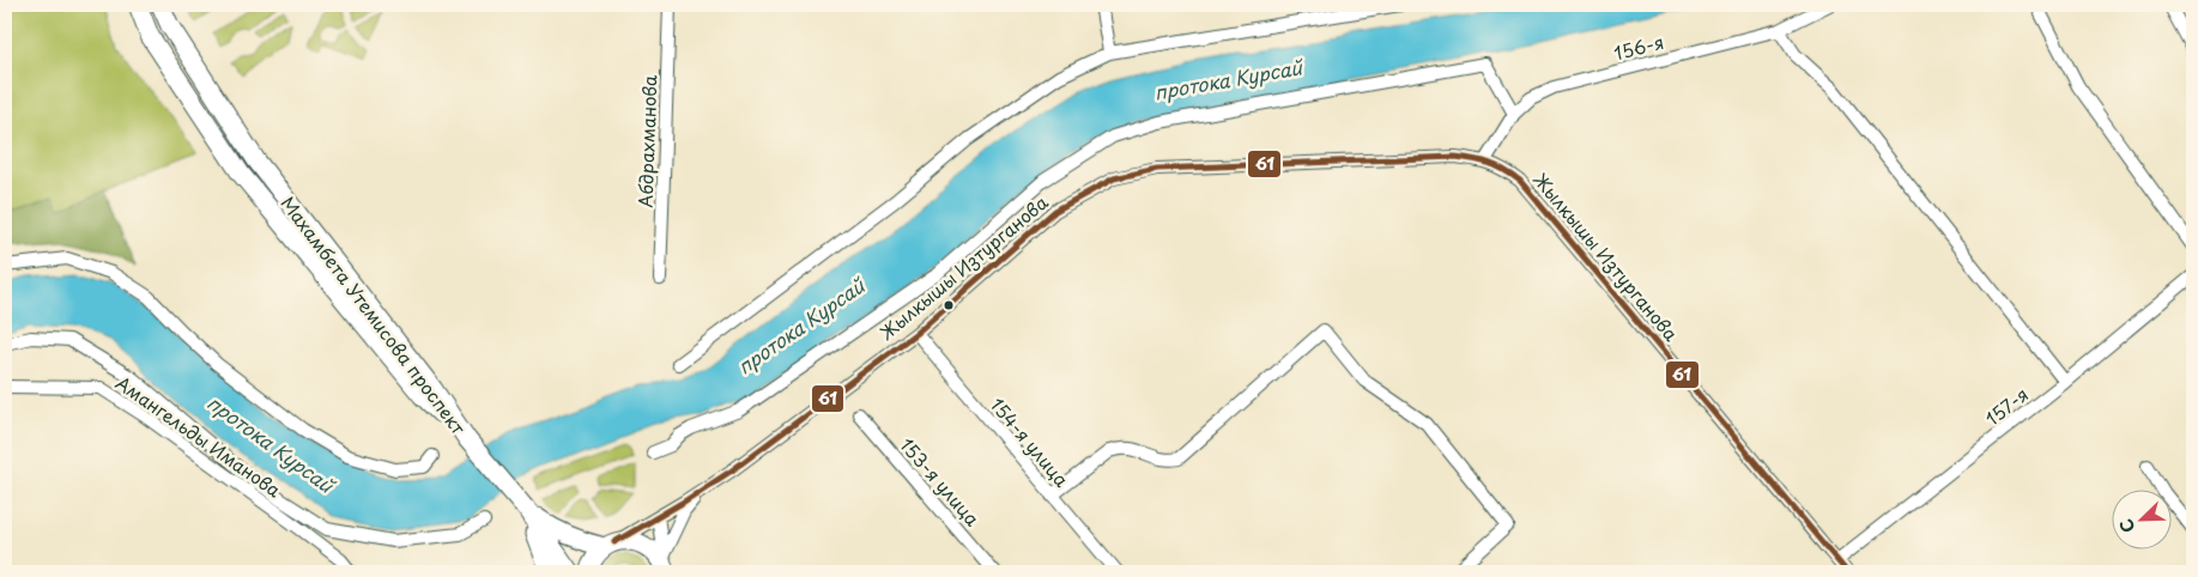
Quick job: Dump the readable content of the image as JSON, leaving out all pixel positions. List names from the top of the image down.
{
  "streets": {
    "street": [
      "156-я",
      "Абдрахманова",
      "Жылкышы Изтурганова",
      "Махамбета Утемисова проспект",
      "157-я",
      "Амангельды Иманова",
      "154-я улица",
      "153-я улица"
    ]
  },
  "crossings": [
    ["156-я", "Жылкышы Изтурганова"],
    ["Жылкышы Изтурганова", "157-я"],
    ["Жылкышы Изтурганова", "154-я улица"]
  ],
  "water": ["протока Курсай"],
  "lines": ["transit line 61"],
  "north": "bottom left"
}
